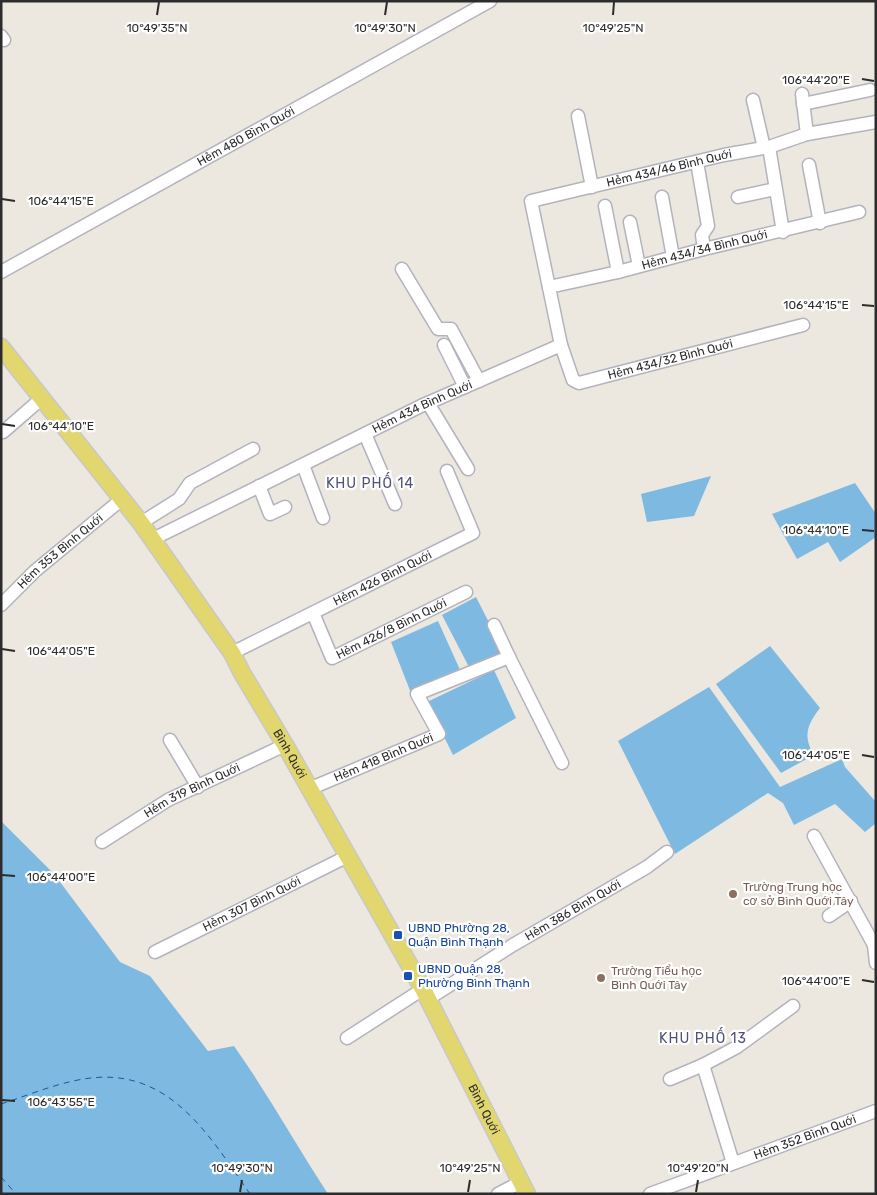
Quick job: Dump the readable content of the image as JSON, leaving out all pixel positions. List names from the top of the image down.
{
  "streets": {
    "main road": ["Bình Quới"],
    "street": [
      "Hẻm 480 Bình Quới",
      "Hẻm 434/46 Bình Quới",
      "Hẻm 434/34 Bình Quới",
      "Hẻm 434/32 Bình Quới",
      "Hẻm 434 Bình Quới",
      "Hẻm 353 Bình Quới",
      "Hẻm 426 Bình Quới",
      "Hẻm 426/8 Bình Quới",
      "Hẻm 418 Bình Quới",
      "Hẻm 319 Bình Quới",
      "Hẻm 307 Bình Quới",
      "Hẻm 386 Bình Quới",
      "Hẻm 352 Bình Quới"
    ]
  },
  "crossings": [
    ["Hẻm 434/46 Bình Quới", "Hẻm 434/34 Bình Quới"],
    ["Hẻm 434/32 Bình Quới", "Hẻm 434 Bình Quới"],
    ["Hẻm 434 Bình Quới", "Bình Quới"],
    ["Hẻm 353 Bình Quới", "Bình Quới"],
    ["Hẻm 426 Bình Quới", "Hẻm 426/8 Bình Quới"],
    ["Hẻm 426 Bình Quới", "Bình Quới"],
    ["Bình Quới", "Hẻm 418 Bình Quới"],
    ["Bình Quới", "Hẻm 319 Bình Quới"],
    ["Bình Quới", "Hẻm 307 Bình Quới"],
    ["Bình Quới", "Hẻm 386 Bình Quới"]
  ],
  "districts": ["KHU PHỐ 14", "KHU PHỐ 13"],
  "places": {
    "other": ["Trường Trung học cơ sở Bình Quới Tây", "Trường Tiểu học Bình Quới Tây"],
    "transit": ["UBND Phường 28, Quận Bình Thạnh", "UBND Quận 28, Phường Bình Thạnh"]
  },
  "coordinates": [
    "10°49'35\"N",
    "10°49'30\"N",
    "10°49'25\"N",
    "106°44'20\"E",
    "106°44'15\"E",
    "106°44'10\"E",
    "106°44'05\"E",
    "106°44'00\"E",
    "106°43'55\"E",
    "10°49'20\"N"
  ]
}
